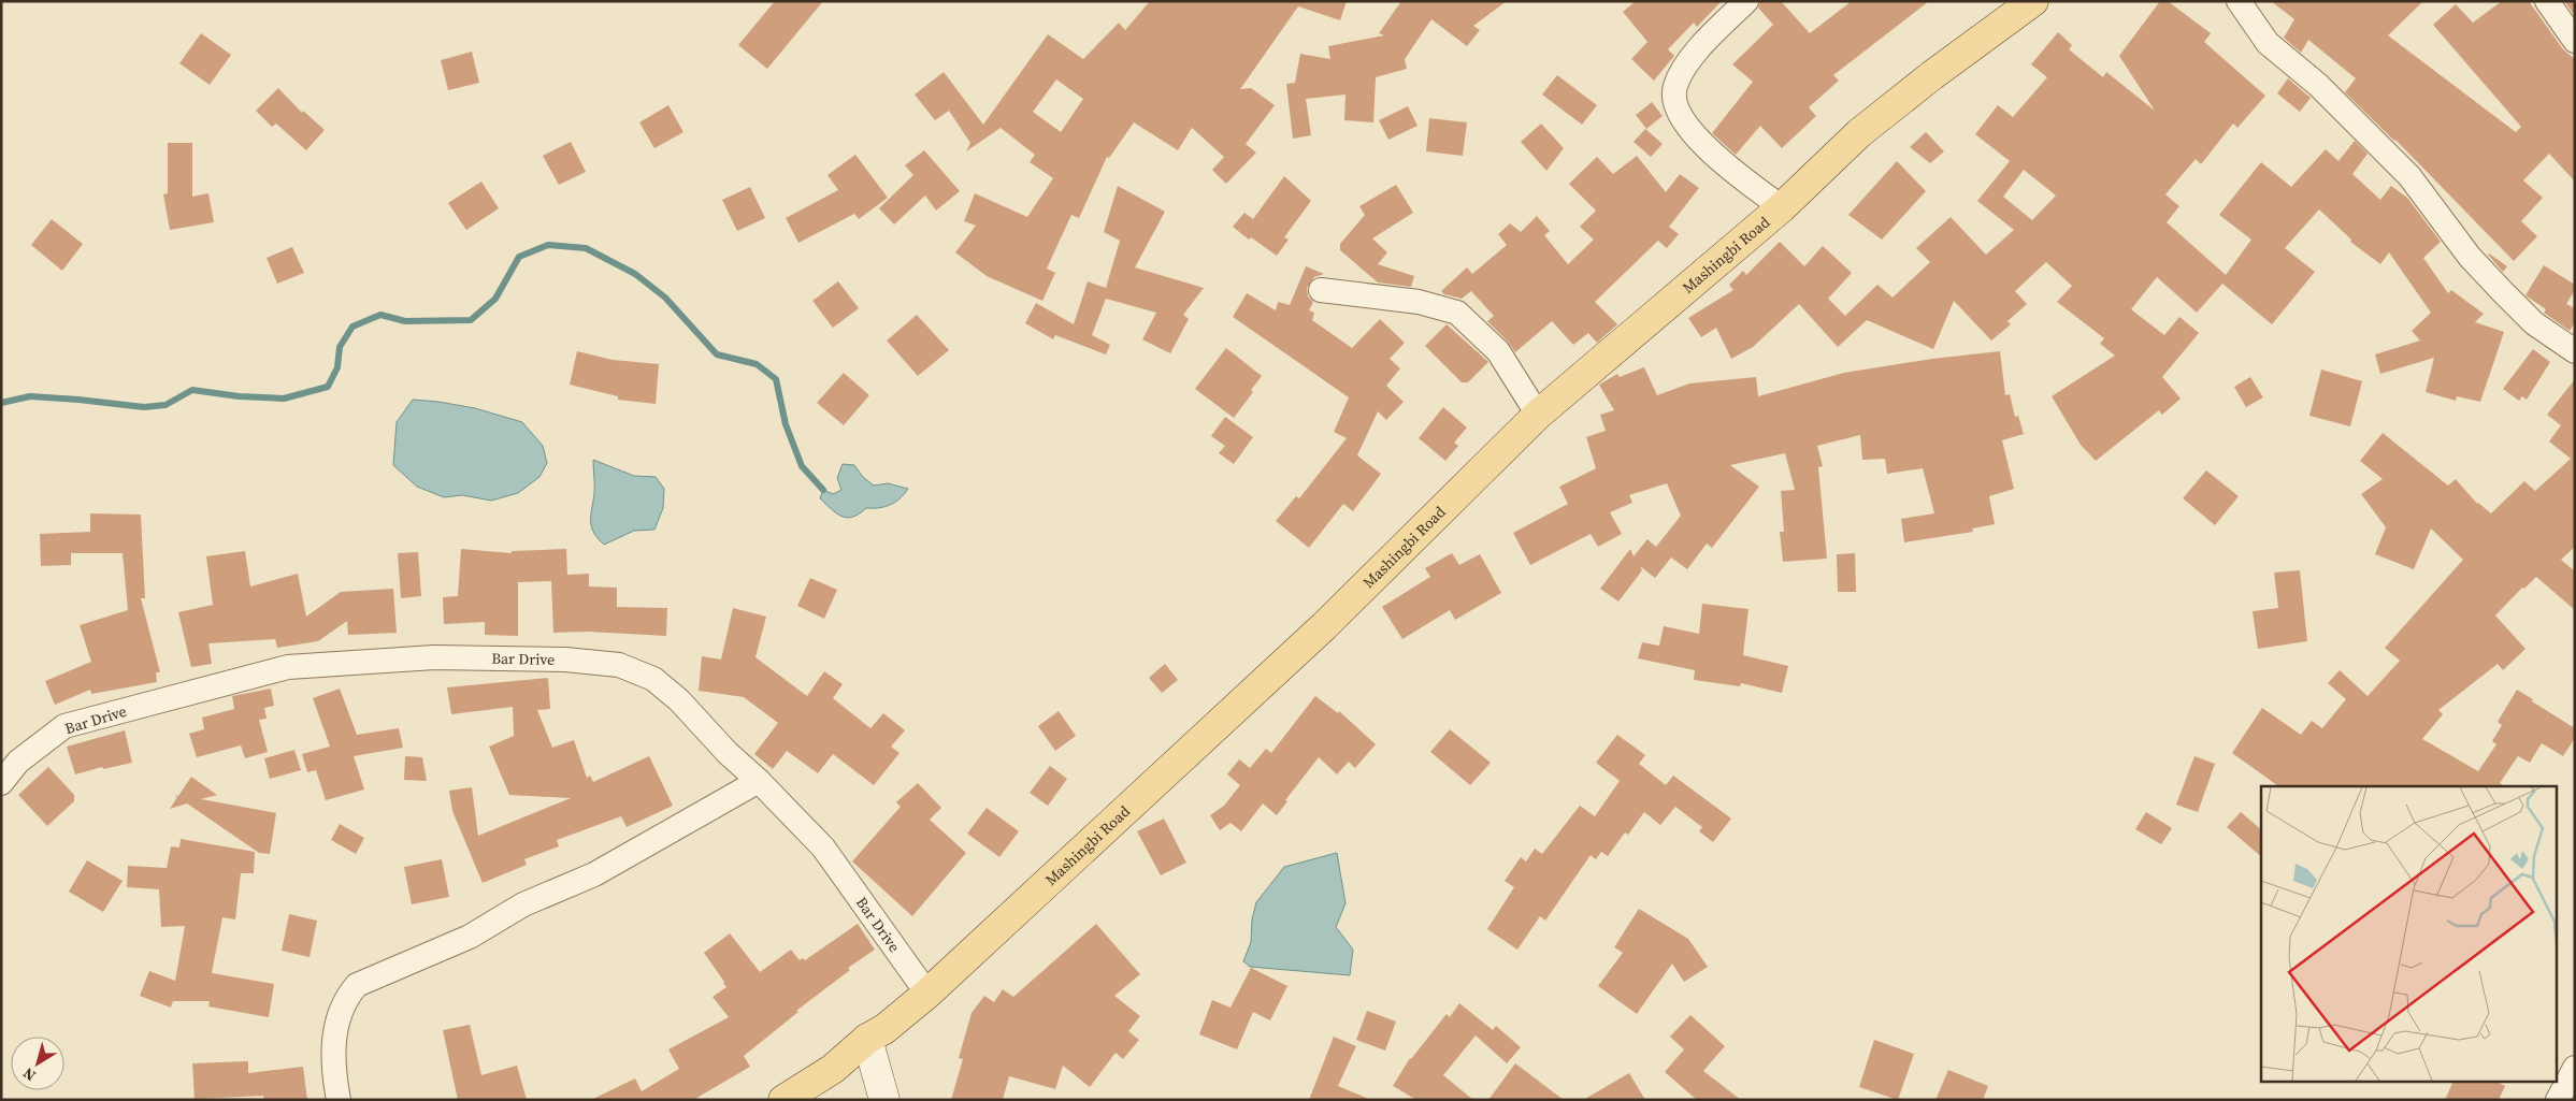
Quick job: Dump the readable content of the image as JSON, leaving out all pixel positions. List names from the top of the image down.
{
  "streets": {
    "main road": ["Mashingbi Road"],
    "street": ["Bar Drive"]
  },
  "crossings": [
    ["Mashingbi Road", "Bar Drive"]
  ],
  "north": "bottom left"
}
